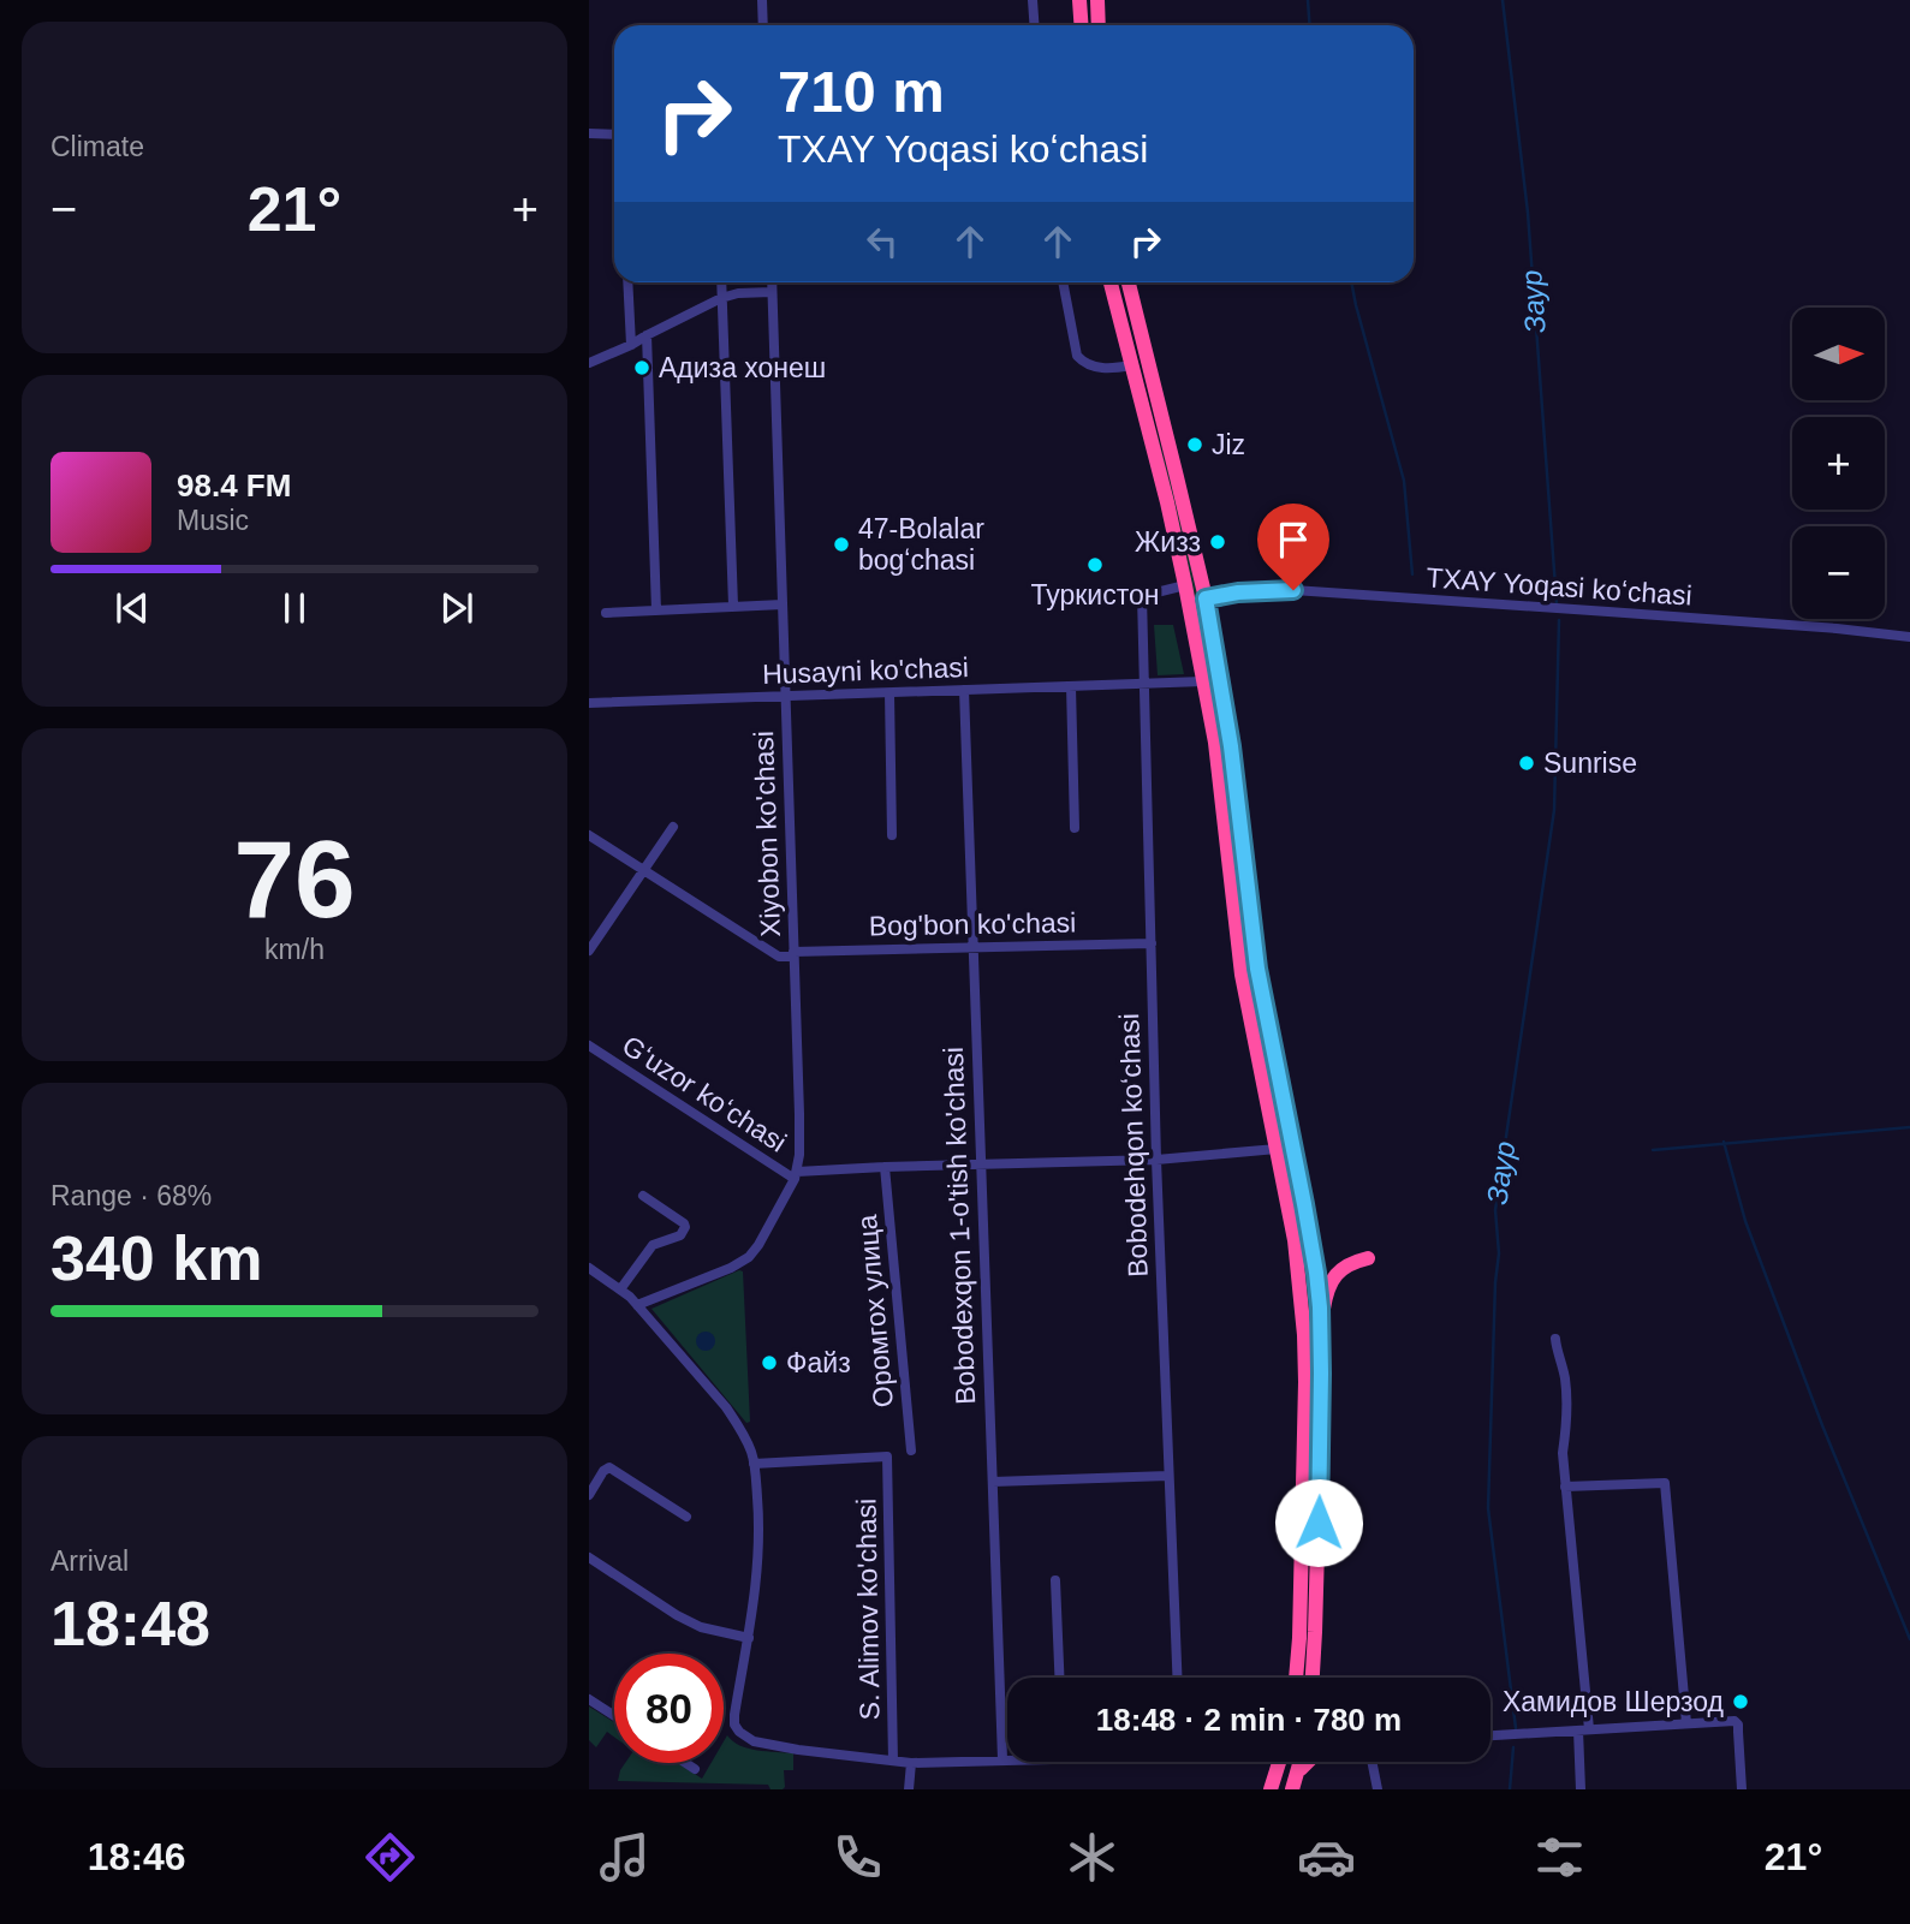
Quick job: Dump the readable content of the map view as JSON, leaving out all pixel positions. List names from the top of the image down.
{
  "streets": {
    "street": [
      "TXAY Yoqasi koʻchasi",
      "Husayni ko'chasi",
      "Xiyobon ko'chasi",
      "Bog'bon ko'chasi",
      "Gʻuzor koʻchasi",
      "Bobodehqon koʻchasi",
      "Bobodexqon 1-o'tish ko'chasi",
      "Оромгох улица",
      "S. Alimov ko'chasi"
    ]
  },
  "crossings": [
    ["Husayni ko'chasi", "Xiyobon ko'chasi"],
    ["Husayni ko'chasi", "Bobodehqon koʻchasi"],
    ["Husayni ko'chasi", "Bobodexqon 1-o'tish ko'chasi"],
    ["Xiyobon ko'chasi", "Bog'bon ko'chasi"],
    ["Xiyobon ko'chasi", "Gʻuzor koʻchasi"],
    ["Bog'bon ko'chasi", "Bobodehqon koʻchasi"],
    ["Bog'bon ko'chasi", "Bobodexqon 1-o'tish ko'chasi"],
    ["Gʻuzor koʻchasi", "Bobodehqon koʻchasi"],
    ["Gʻuzor koʻchasi", "Bobodexqon 1-o'tish ko'chasi"],
    ["Gʻuzor koʻchasi", "Оромгох улица"]
  ],
  "water": ["Заур"],
  "places": [
    "Адиза хонеш",
    "Jiz",
    "Жизз",
    "47-Bolalar bogʻchasi",
    "Туркистон",
    "Sunrise",
    "Файз",
    "Хамидов Шерзод"
  ],
  "north": "right",
  "page": {
    "tile": [
      "Climate",
      ["76", "km/h"],
      ["Range · 68%", "340 km"],
      ["Arrival", "18:48"]
    ],
    "turn": ["710 m", "TXAY Yoqasi koʻchasi"],
    "heat": ["−", "21°", "+"],
    "map_buttons": ["+", "−"],
    "song": ["98.4 FM", "Music"],
    "limit": "80",
    "trip": "18:48 · 2 min · 780 m",
    "tabs": ["18:46", "21°"]
  }
}
